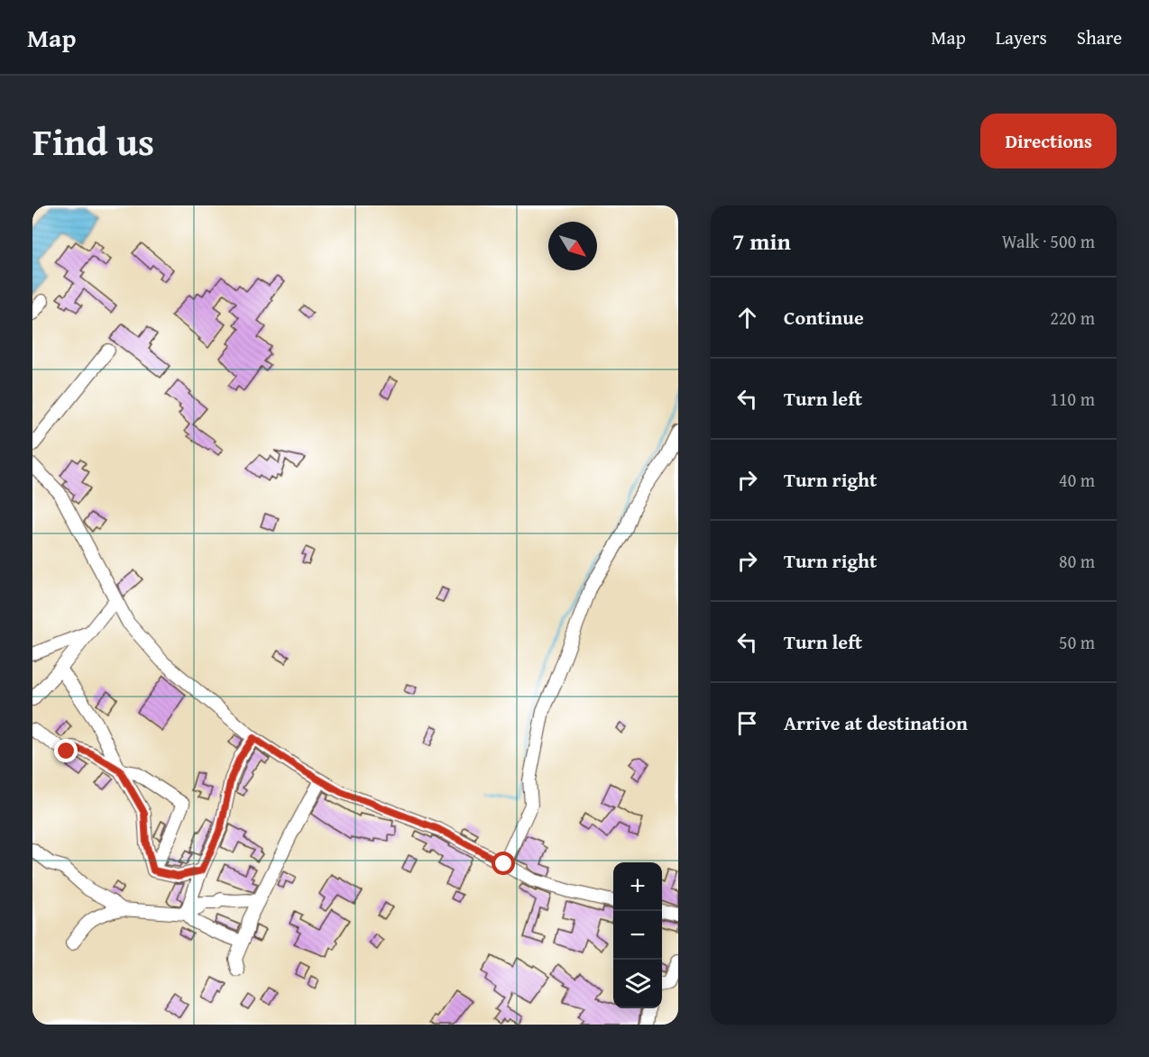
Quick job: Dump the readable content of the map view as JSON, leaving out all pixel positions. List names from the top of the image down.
{
  "north": "bottom right",
  "page": {
    "header": "Map",
    "nav": ["Map", "Layers", "Share"],
    "title": "Find us",
    "buttons": "Directions",
    "heading": ["7 min", "Walk · 500 m"],
    "list": [
      ["Continue", "220 m"],
      ["Turn left", "110 m"],
      ["Turn right", "40 m"],
      ["Turn right", "80 m"],
      ["Turn left", "50 m"],
      "Arrive at destination"
    ],
    "map_buttons": ["+", "−"]
  }
}
